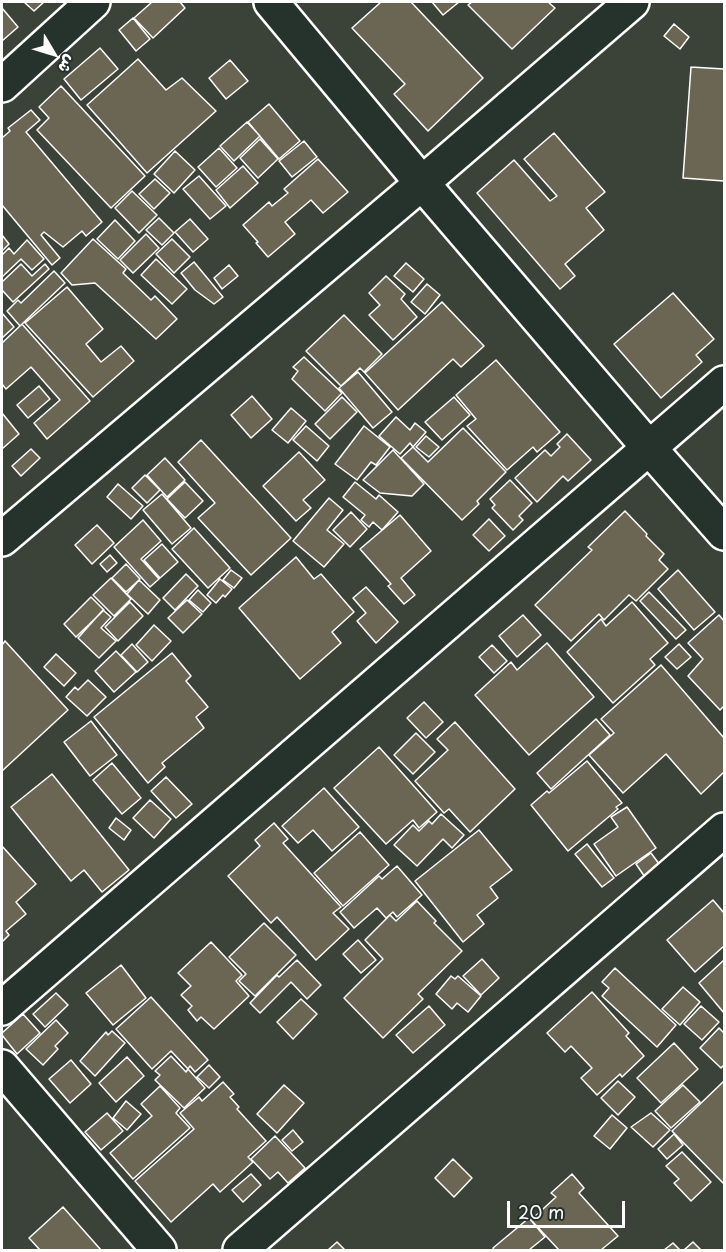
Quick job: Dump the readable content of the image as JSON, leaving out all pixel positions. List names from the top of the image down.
{
  "scale_bar": "20 m",
  "north": "bottom right"
}
